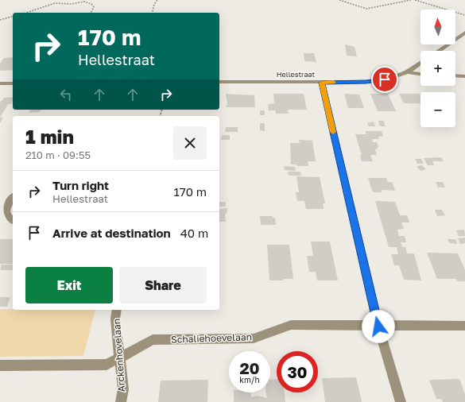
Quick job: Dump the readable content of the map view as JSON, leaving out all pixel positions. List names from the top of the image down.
{
  "streets": {
    "street": ["Hellestraat", "Schaliehoevelaan", "Arckenhovelaan"]
  },
  "crossings": [
    ["Schaliehoevelaan", "Arckenhovelaan"]
  ],
  "north": "top",
  "page": {
    "map_buttons": ["+", "−"],
    "turn": ["170 m", "Hellestraat"],
    "heading": ["1 min", "210 m · 09:55"],
    "list": [
      {
        "name": "Turn right",
        "note": "Hellestraat",
        "value": "170 m"
      },
      {
        "name": "Arrive at destination",
        "value": "40 m"
      }
    ],
    "buttons": ["Exit", "Share"],
    "speed": "20 km/h",
    "limit": "30"
  }
}
